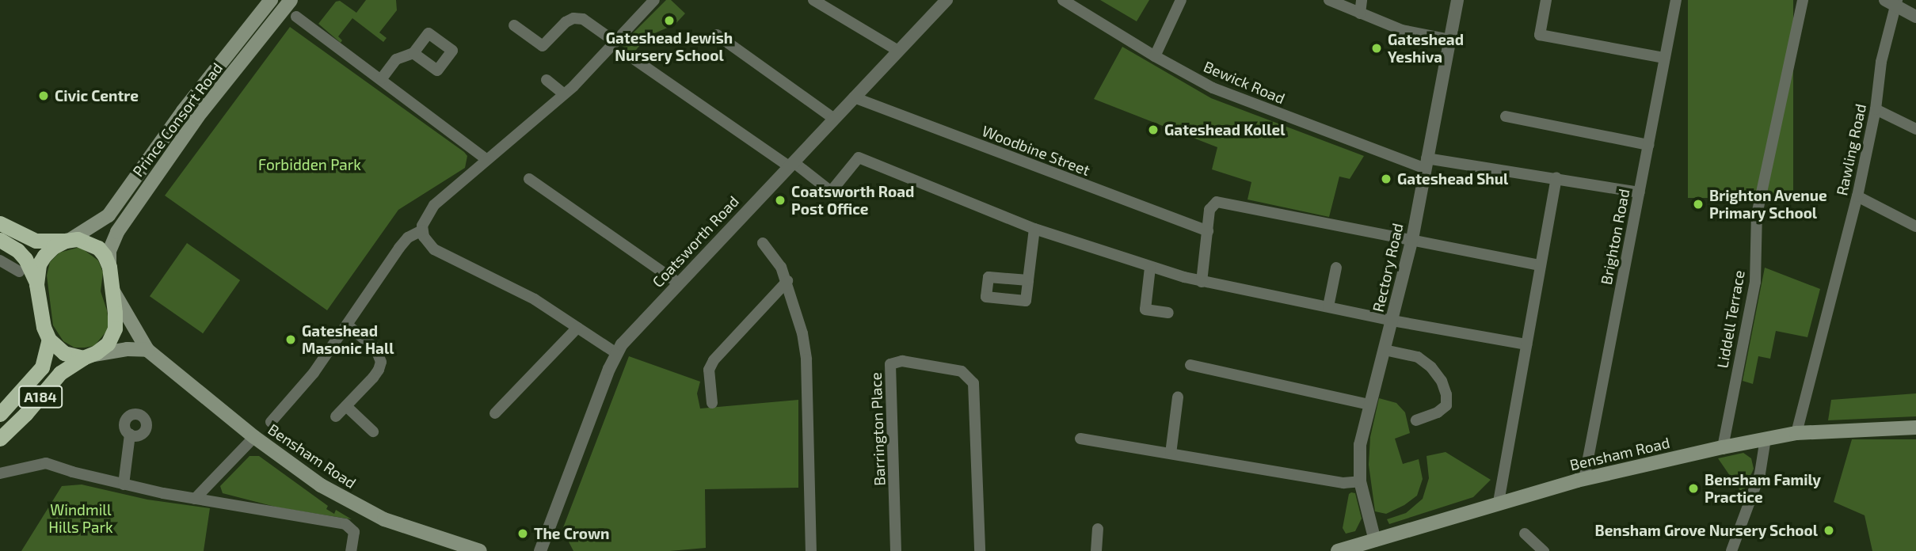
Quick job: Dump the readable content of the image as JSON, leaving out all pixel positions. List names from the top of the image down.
{
  "streets": {
    "highway": ["A184"],
    "main road": ["Prince Consort Road", "Bensham Road"],
    "street": [
      "Bewick Road",
      "Rawling Road",
      "Woodbine Street",
      "Brighton Road",
      "Coatsworth Road",
      "Rectory Road",
      "Liddell Terrace",
      "Barrington Place"
    ]
  },
  "crossings": [
    ["Bewick Road", "Brighton Road"],
    ["Bewick Road", "Rectory Road"],
    ["Prince Consort Road", "A184"],
    ["Prince Consort Road", "Bensham Road"],
    ["Rawling Road", "Bensham Road"],
    ["Woodbine Street", "Coatsworth Road"],
    ["Brighton Road", "Bensham Road"],
    ["Rectory Road", "Bensham Road"],
    ["Liddell Terrace", "Bensham Road"],
    ["A184", "Bensham Road"]
  ],
  "parks": ["Forbidden Park", "Windmill Hills Park"],
  "places": [
    "Gateshead Jewish Nursery School",
    "Gateshead Yeshiva",
    "Civic Centre",
    "Gateshead Kollel",
    "Gateshead Shul",
    "Coatsworth Road Post Office",
    "Brighton Avenue Primary School",
    "Gateshead Masonic Hall",
    "Bensham Family Practice",
    "Bensham Grove Nursery School",
    "The Crown"
  ]
}
